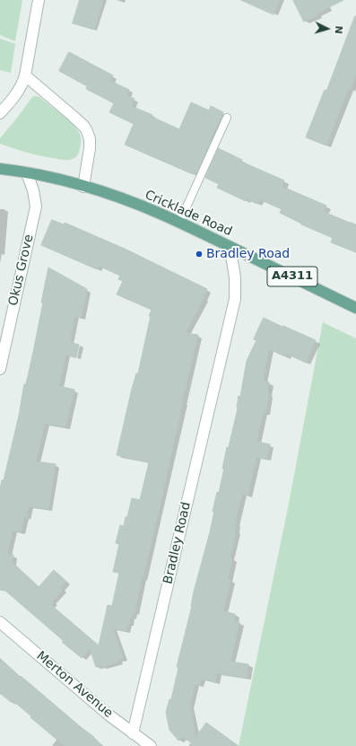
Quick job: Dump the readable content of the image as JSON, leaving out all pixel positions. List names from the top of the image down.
{
  "streets": {
    "main road": ["Cricklade Road", "A4311"],
    "street": ["Okus Grove", "Bradley Road", "Merton Avenue"]
  },
  "crossings": [
    ["Cricklade Road", "Okus Grove"],
    ["Cricklade Road", "Bradley Road"],
    ["Bradley Road", "Merton Avenue"]
  ],
  "places": ["Bradley Road"],
  "north": "right"
}
